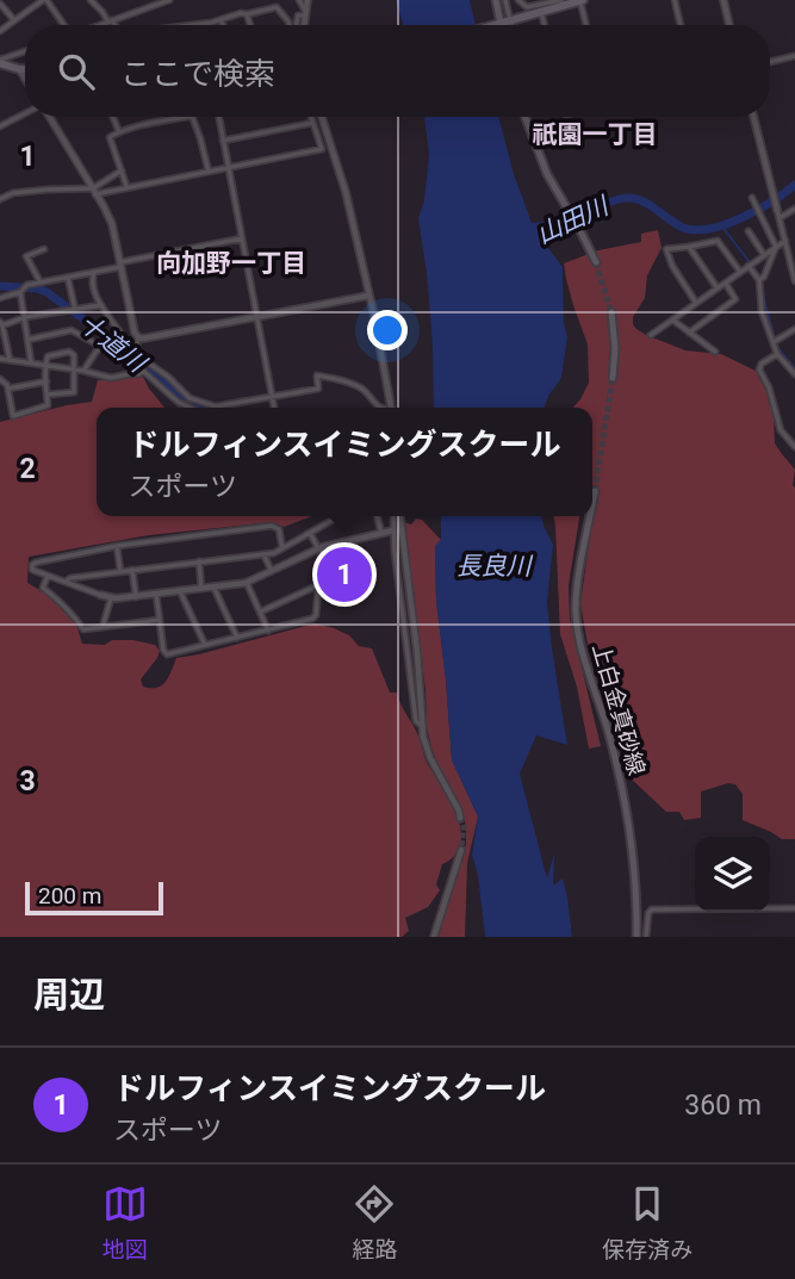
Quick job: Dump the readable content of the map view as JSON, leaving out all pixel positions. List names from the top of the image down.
{
  "streets": {
    "main road": ["上白金真砂線"]
  },
  "districts": ["祇園一丁目", "向加野一丁目"],
  "water": ["山田川", "十道川", "長良川"],
  "scale_bar": "200 m",
  "page": {
    "search": "ここで検索",
    "popup": ["ドルフィンスイミングスクール", "スポーツ"],
    "pins": "1",
    "scale": "200 m",
    "heading": "周辺",
    "list": [
      {
        "mark": "1",
        "name": "ドルフィンスイミングスクール",
        "note": "スポーツ",
        "value": "360 m"
      }
    ],
    "nav": ["地図", "経路", "保存済み"]
  },
  "grid": {
    "rows": ["1", "2", "3"]
  }
}
